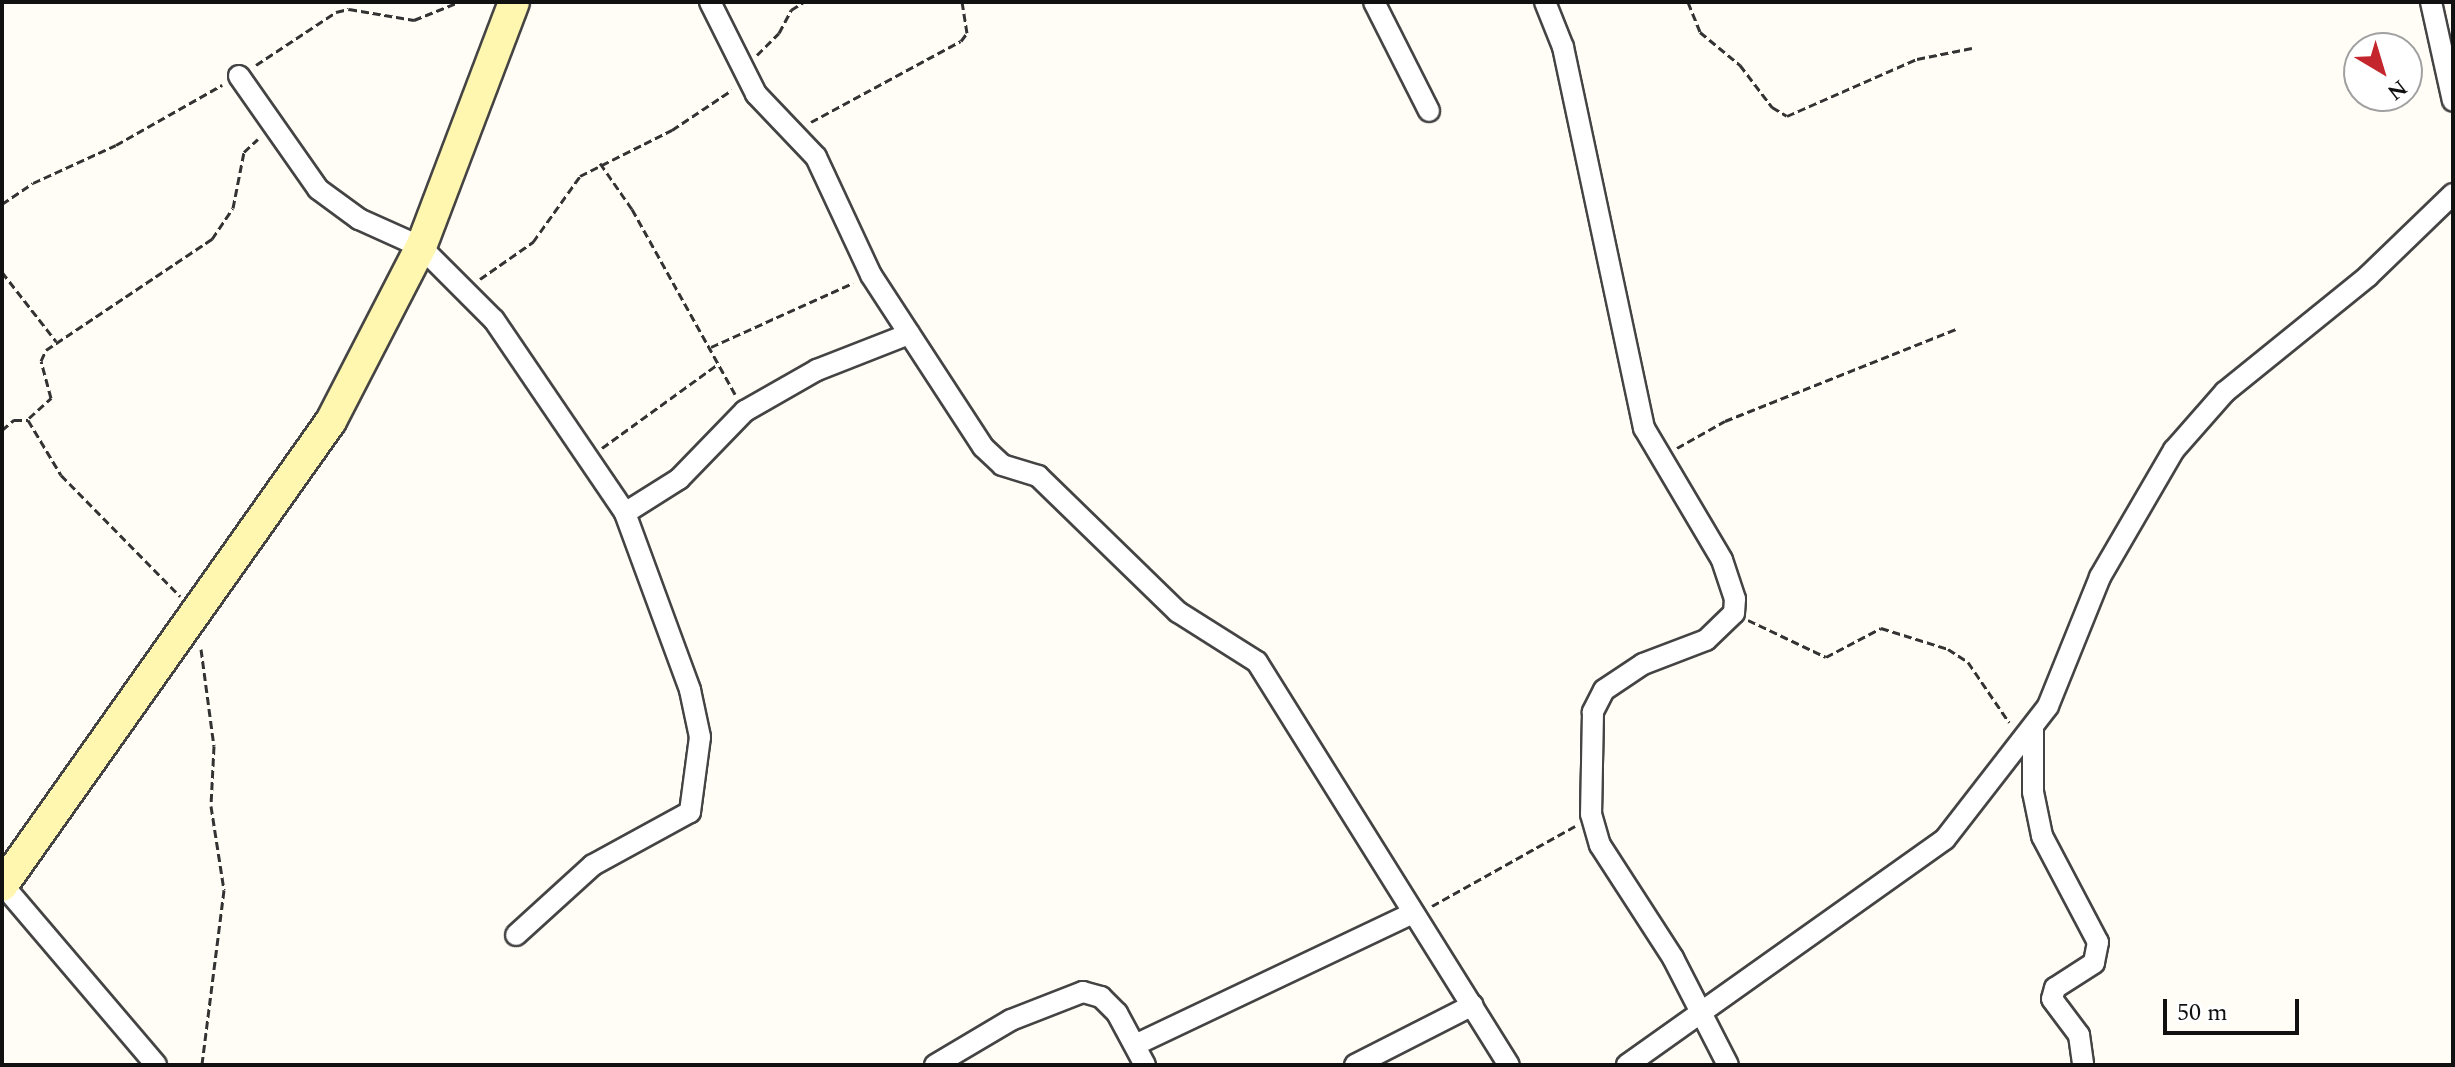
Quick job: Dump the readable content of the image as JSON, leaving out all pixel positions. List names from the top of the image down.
{
  "scale_bar": "50 m",
  "north": "bottom right"
}
